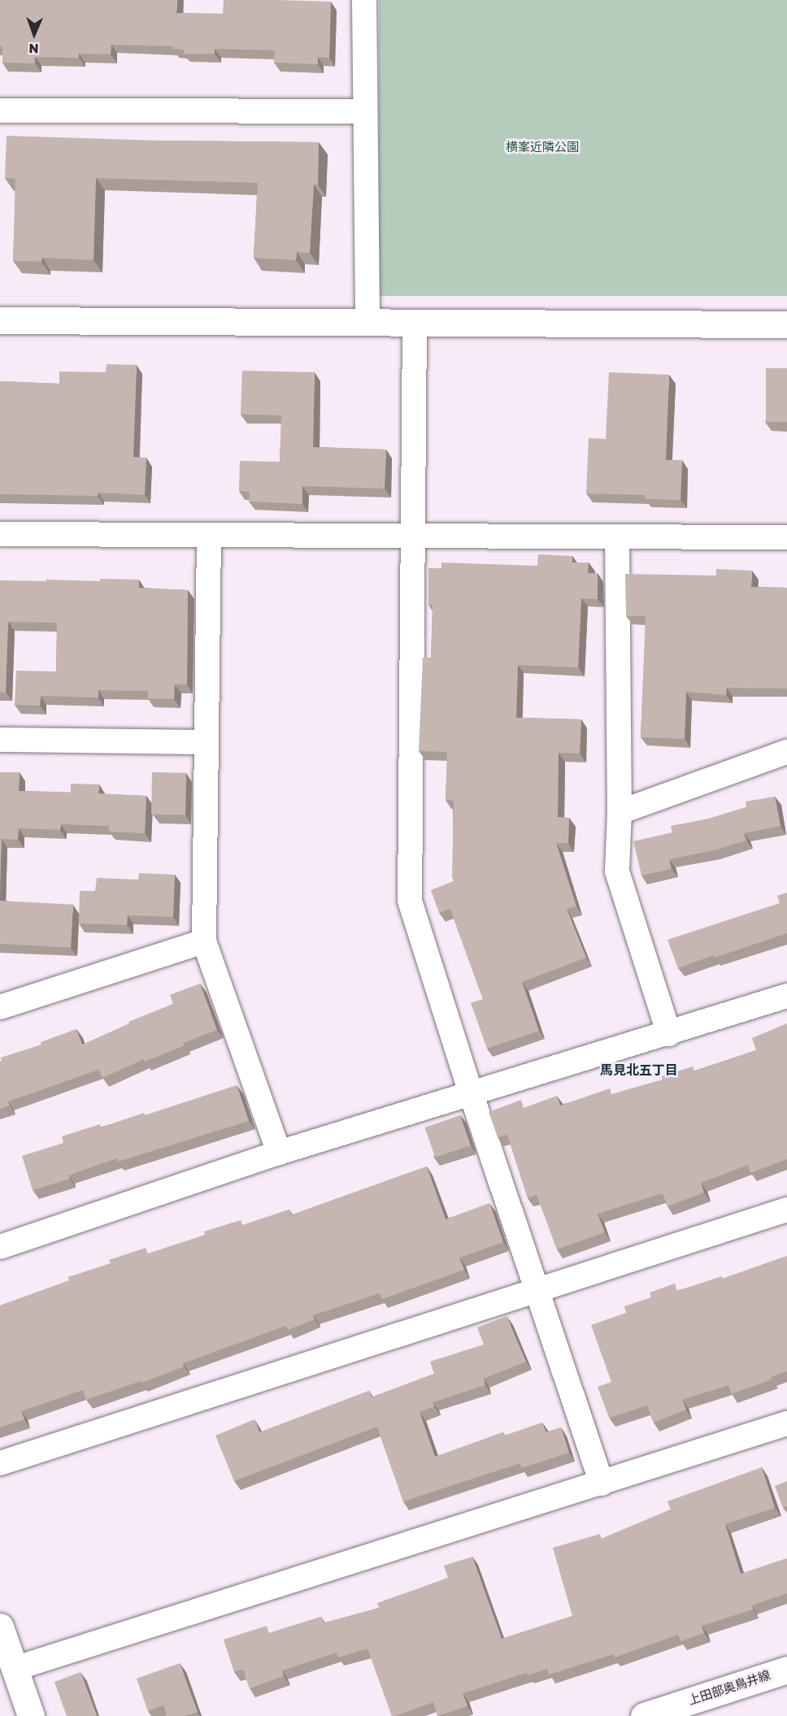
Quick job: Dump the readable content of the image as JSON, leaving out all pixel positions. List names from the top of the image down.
{
  "streets": {
    "street": ["上田部奥鳥井線"]
  },
  "districts": ["馬見北五丁目"],
  "parks": ["横峯近隣公園"],
  "north": "bottom"
}
